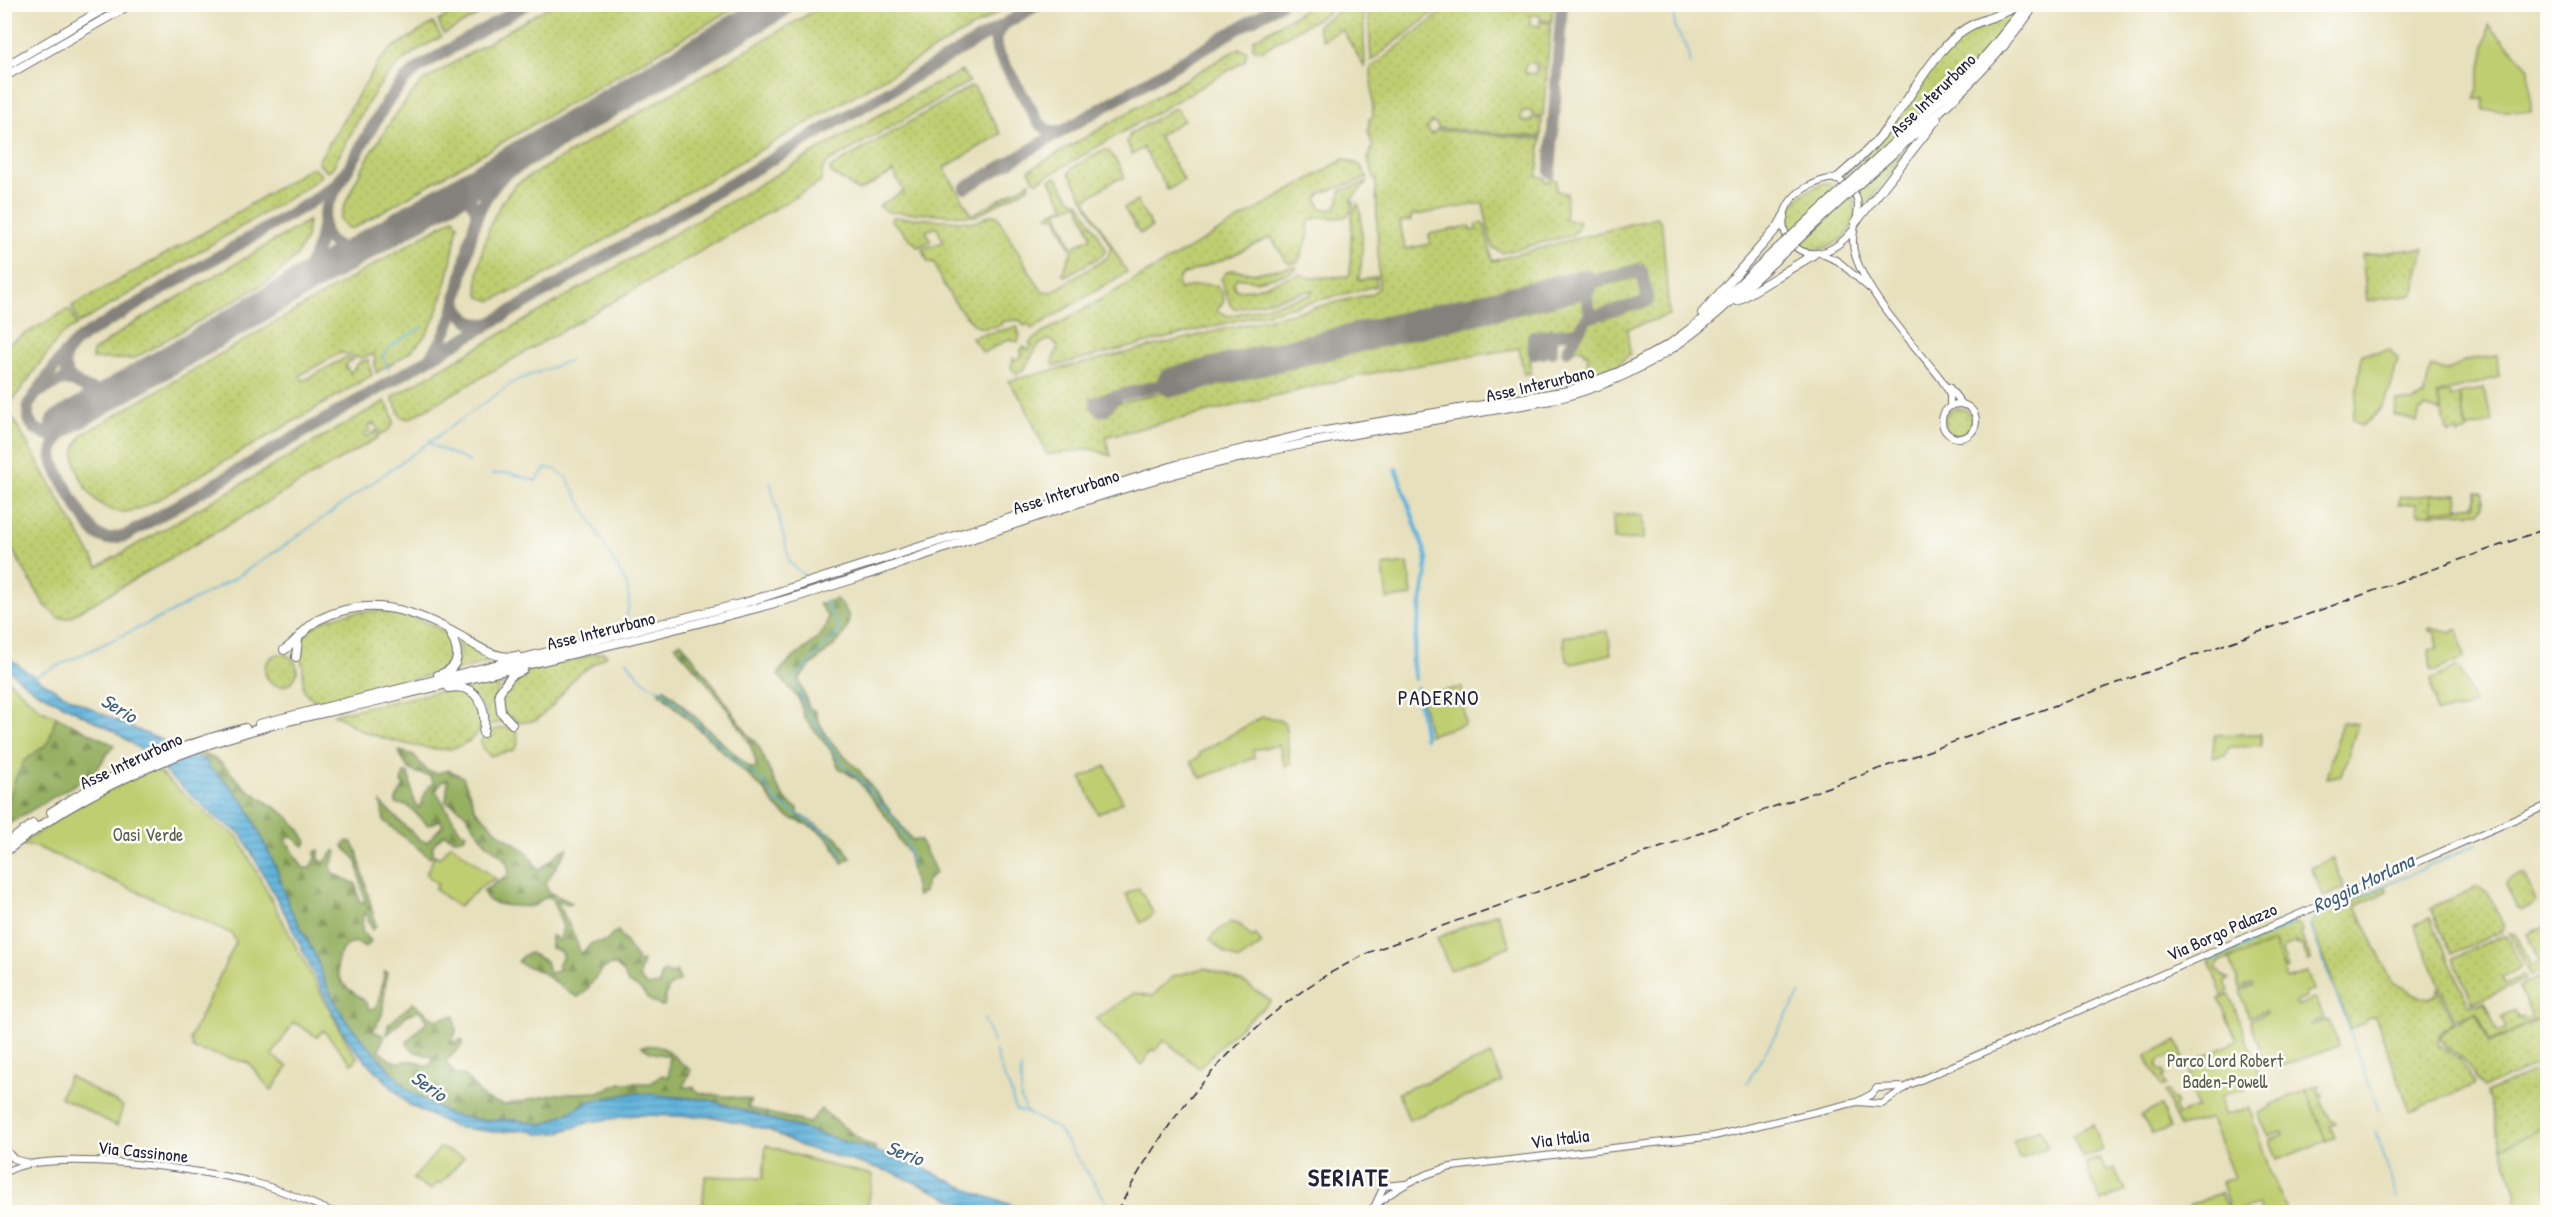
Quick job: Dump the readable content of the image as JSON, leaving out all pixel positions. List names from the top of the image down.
{
  "streets": {
    "highway": ["Asse Interurbano"],
    "main road": ["Via Borgo Palazzo", "Via Italia", "Via Cassinone"]
  },
  "crossings": [
    ["Via Borgo Palazzo", "Via Italia"]
  ],
  "districts": ["PADERNO", "SERIATE"],
  "water": ["Serio", "Roggia Morlana"],
  "parks": ["Oasi Verde", "Parco Lord Robert Baden-Powell"]
}
